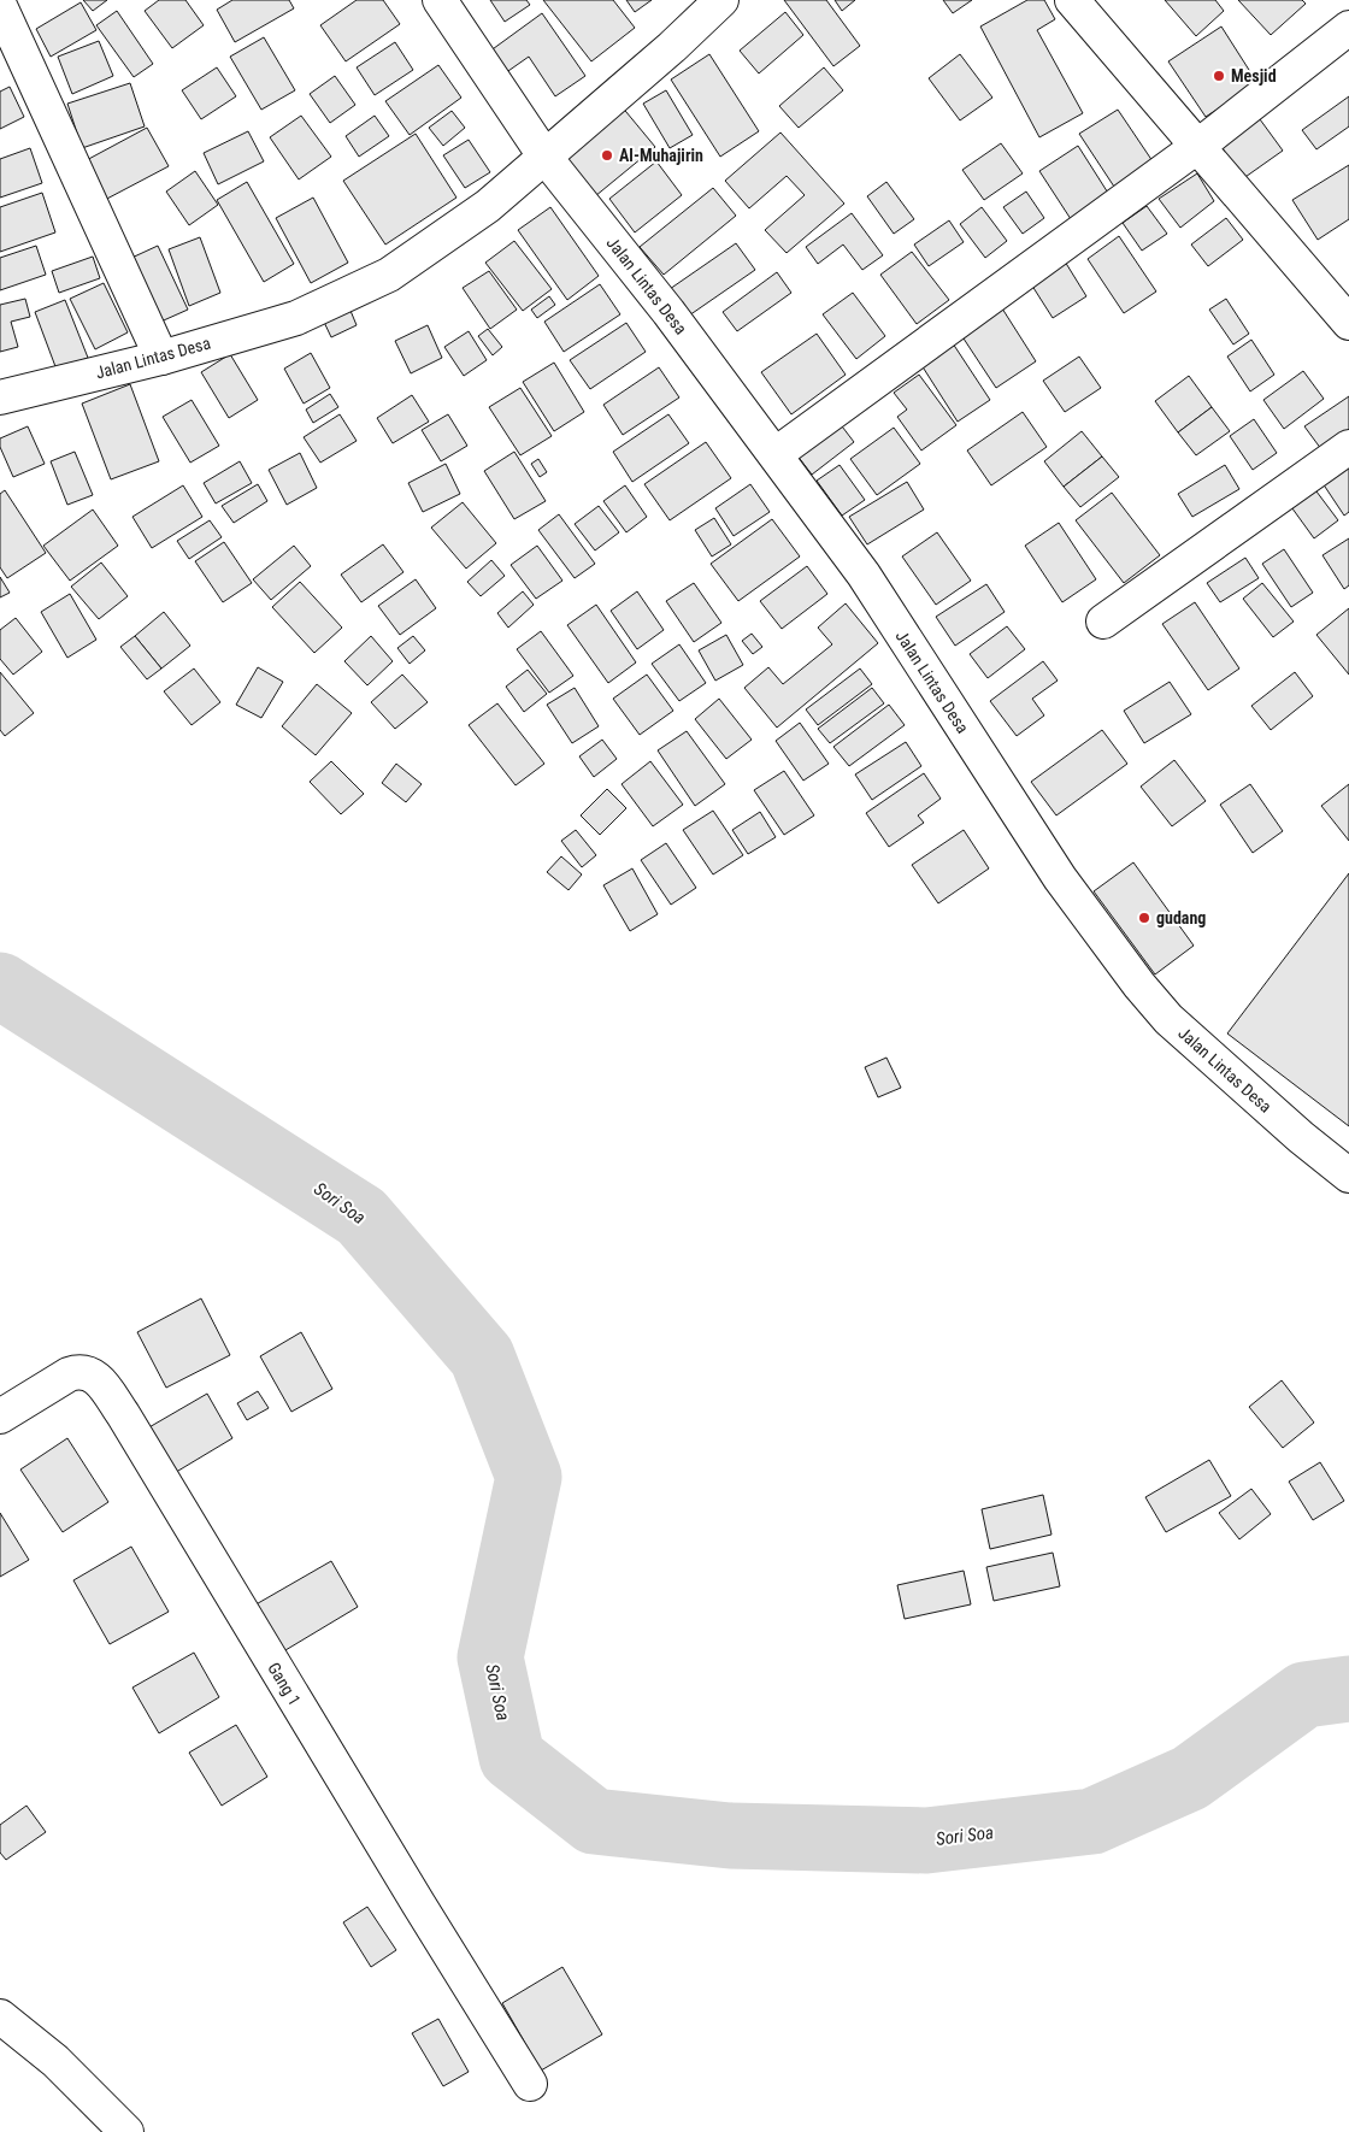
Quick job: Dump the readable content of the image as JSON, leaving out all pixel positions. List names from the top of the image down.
{
  "streets": {
    "street": ["Jalan Lintas Desa", "Gang 1"]
  },
  "water": ["Sori Soa"],
  "places": ["Mesjid", "Al-Muhajirin", "gudang"]
}
